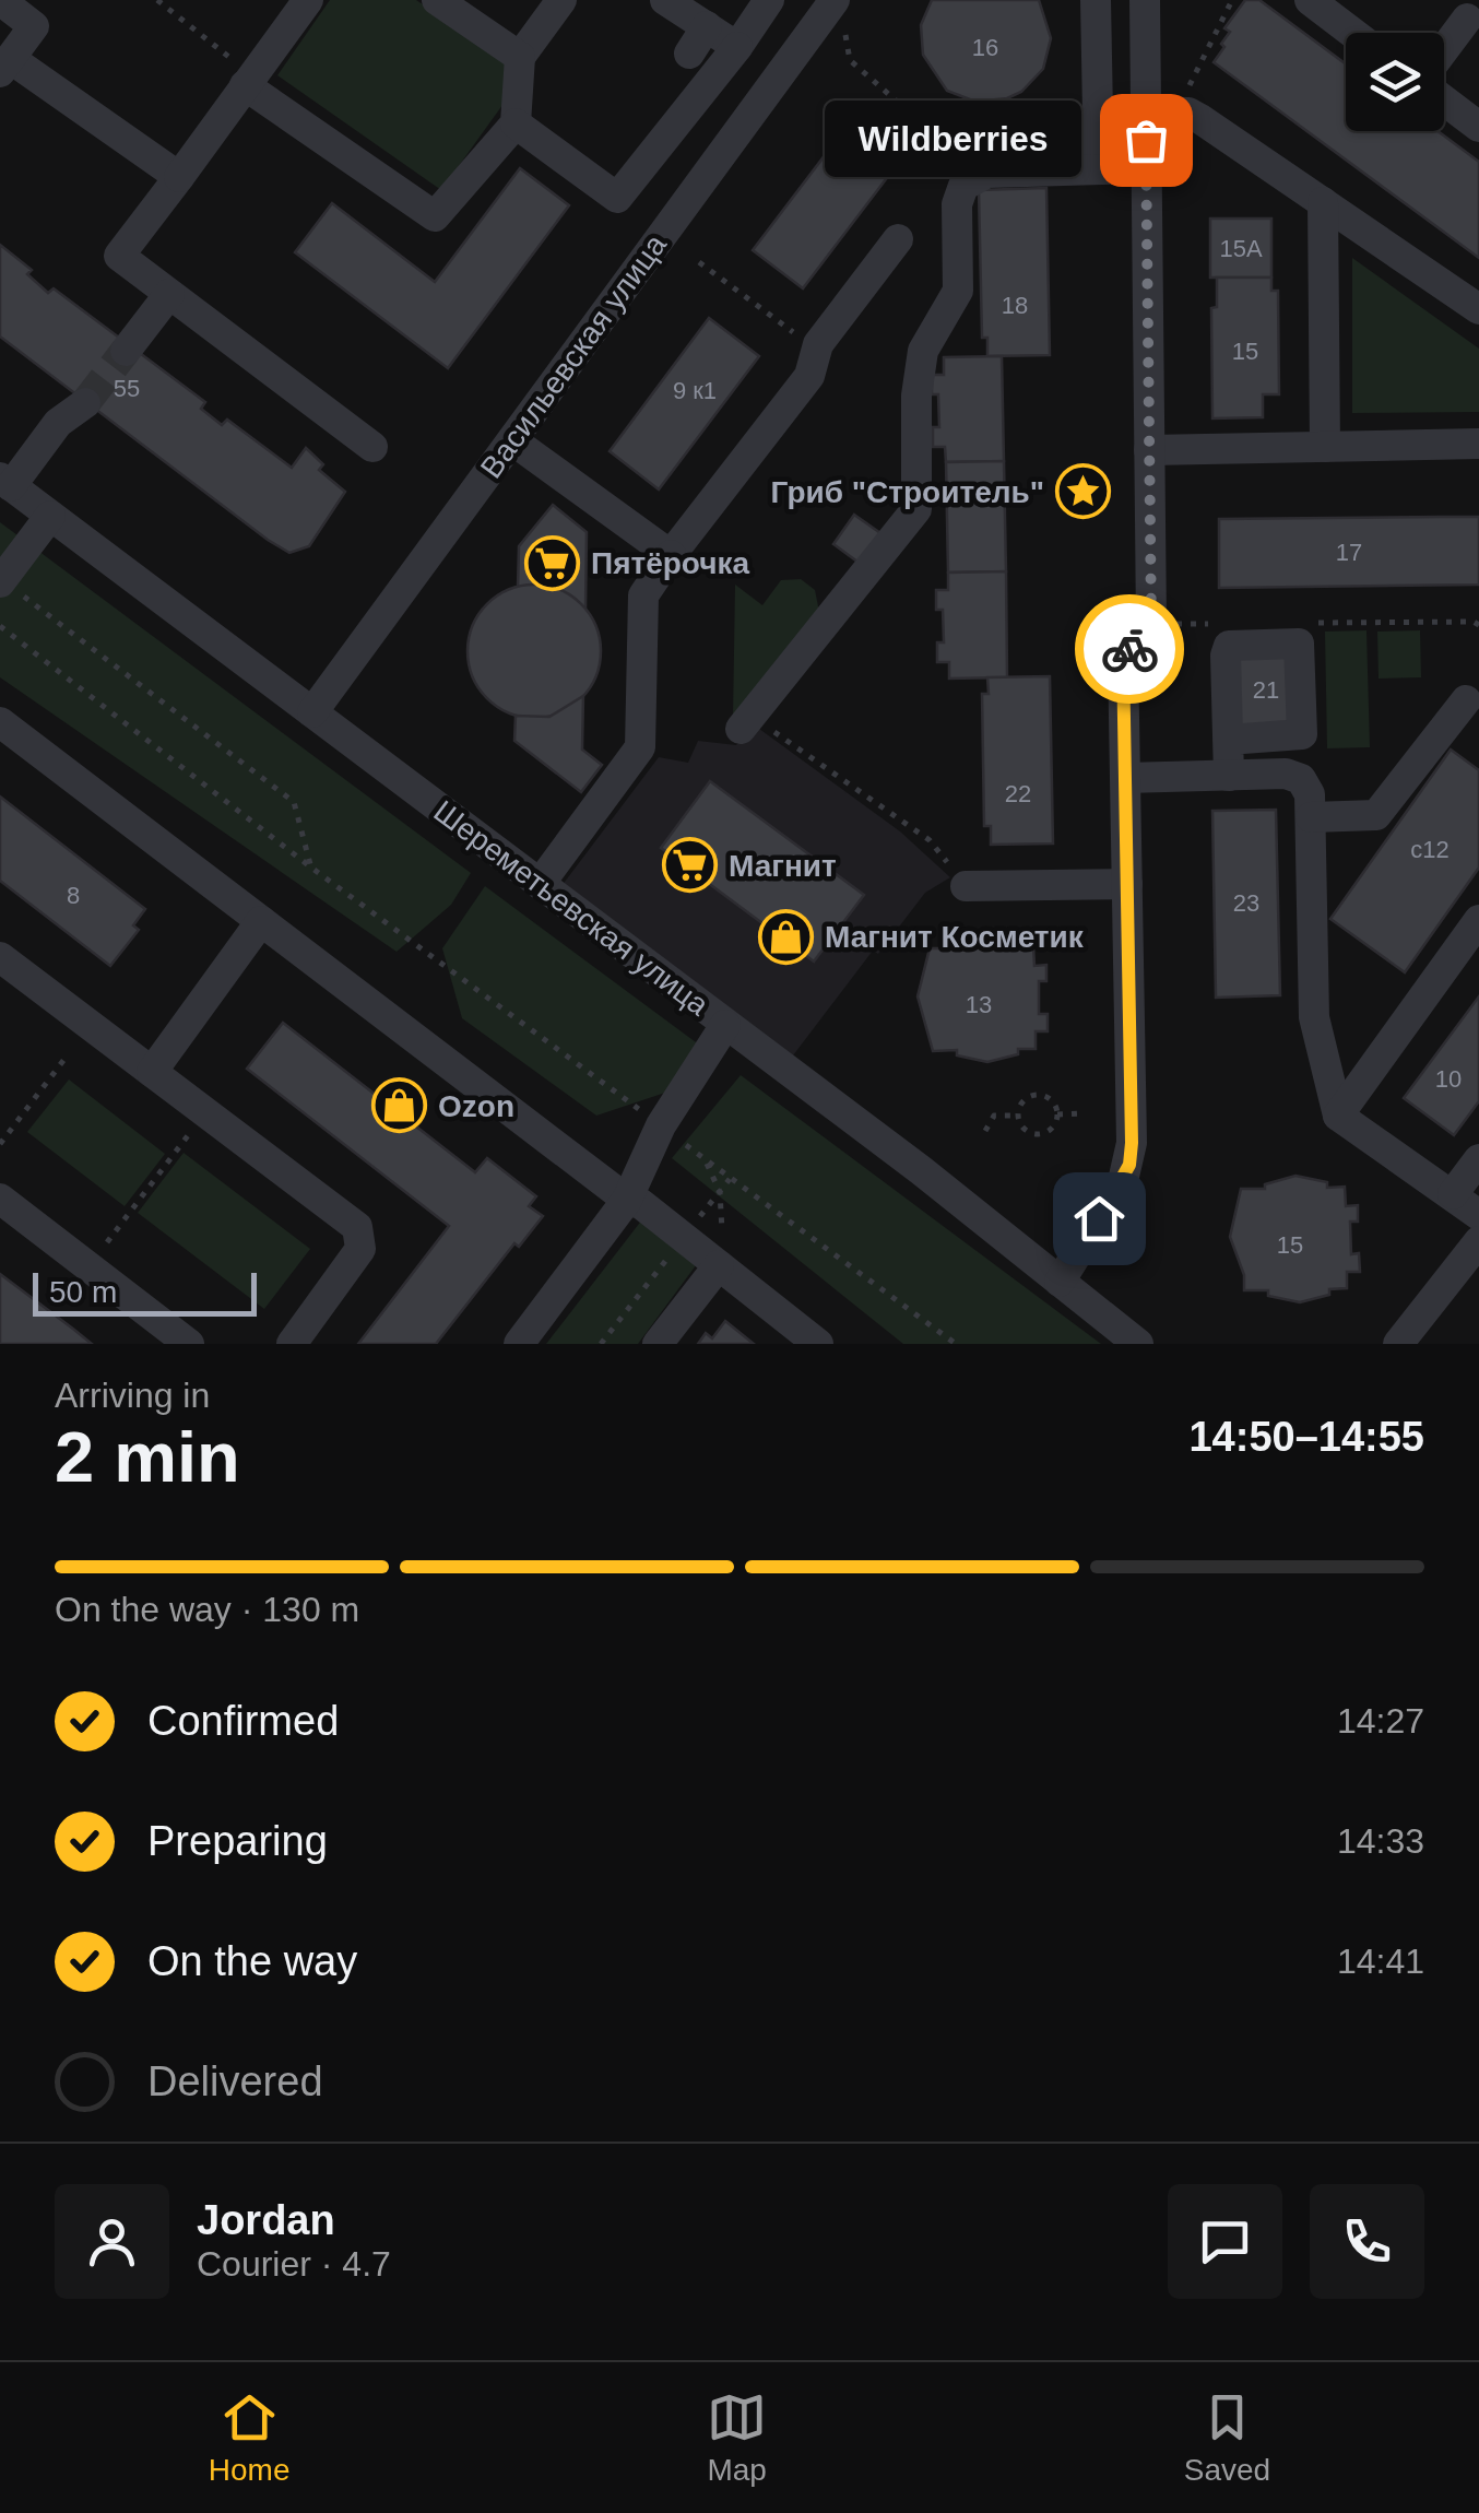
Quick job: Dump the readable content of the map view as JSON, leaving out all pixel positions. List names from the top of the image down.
{
  "streets": {
    "street": ["Васильевская улица", "Шереметьевская улица"]
  },
  "crossings": [
    ["Васильевская улица", "Шереметьевская улица"]
  ],
  "places": {
    "other": ["Wildberries"],
    "place": ["Гриб \"Строитель\""],
    "supermarket": ["Пятёрочка", "Магнит"],
    "shop": ["Магнит Косметик", "Ozon"]
  },
  "house_numbers": [
    "16",
    "15А",
    "18",
    "15",
    "55",
    "9 к1",
    "17",
    "21",
    "22",
    "с12",
    "8",
    "23",
    "13",
    "10",
    "15"
  ],
  "scale_bar": "50 m",
  "page": {
    "bubble": "Wildberries",
    "scale": "50 m",
    "heading": ["2 min", "Arriving in", "14:50–14:55"],
    "panel": ["Jordan", "Courier · 4.7"],
    "bar": "On the way · 130 m",
    "list": [
      ["Confirmed", "14:27"],
      ["Preparing", "14:33"],
      ["On the way", "14:41"],
      "Delivered"
    ],
    "tabs": ["Home", "Map", "Saved"]
  }
}
